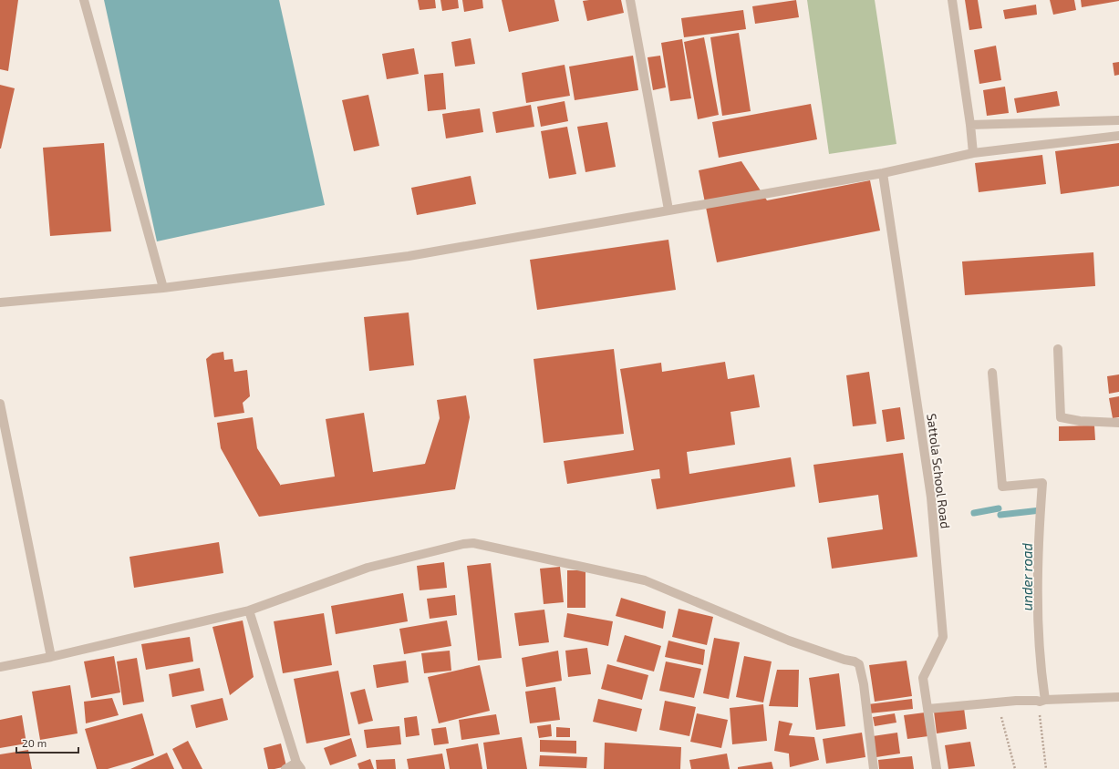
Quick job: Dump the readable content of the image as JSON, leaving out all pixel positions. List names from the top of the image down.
{
  "streets": {
    "street": ["Sattola School Road"]
  },
  "water": ["under road"],
  "scale_bar": "20 m"
}
